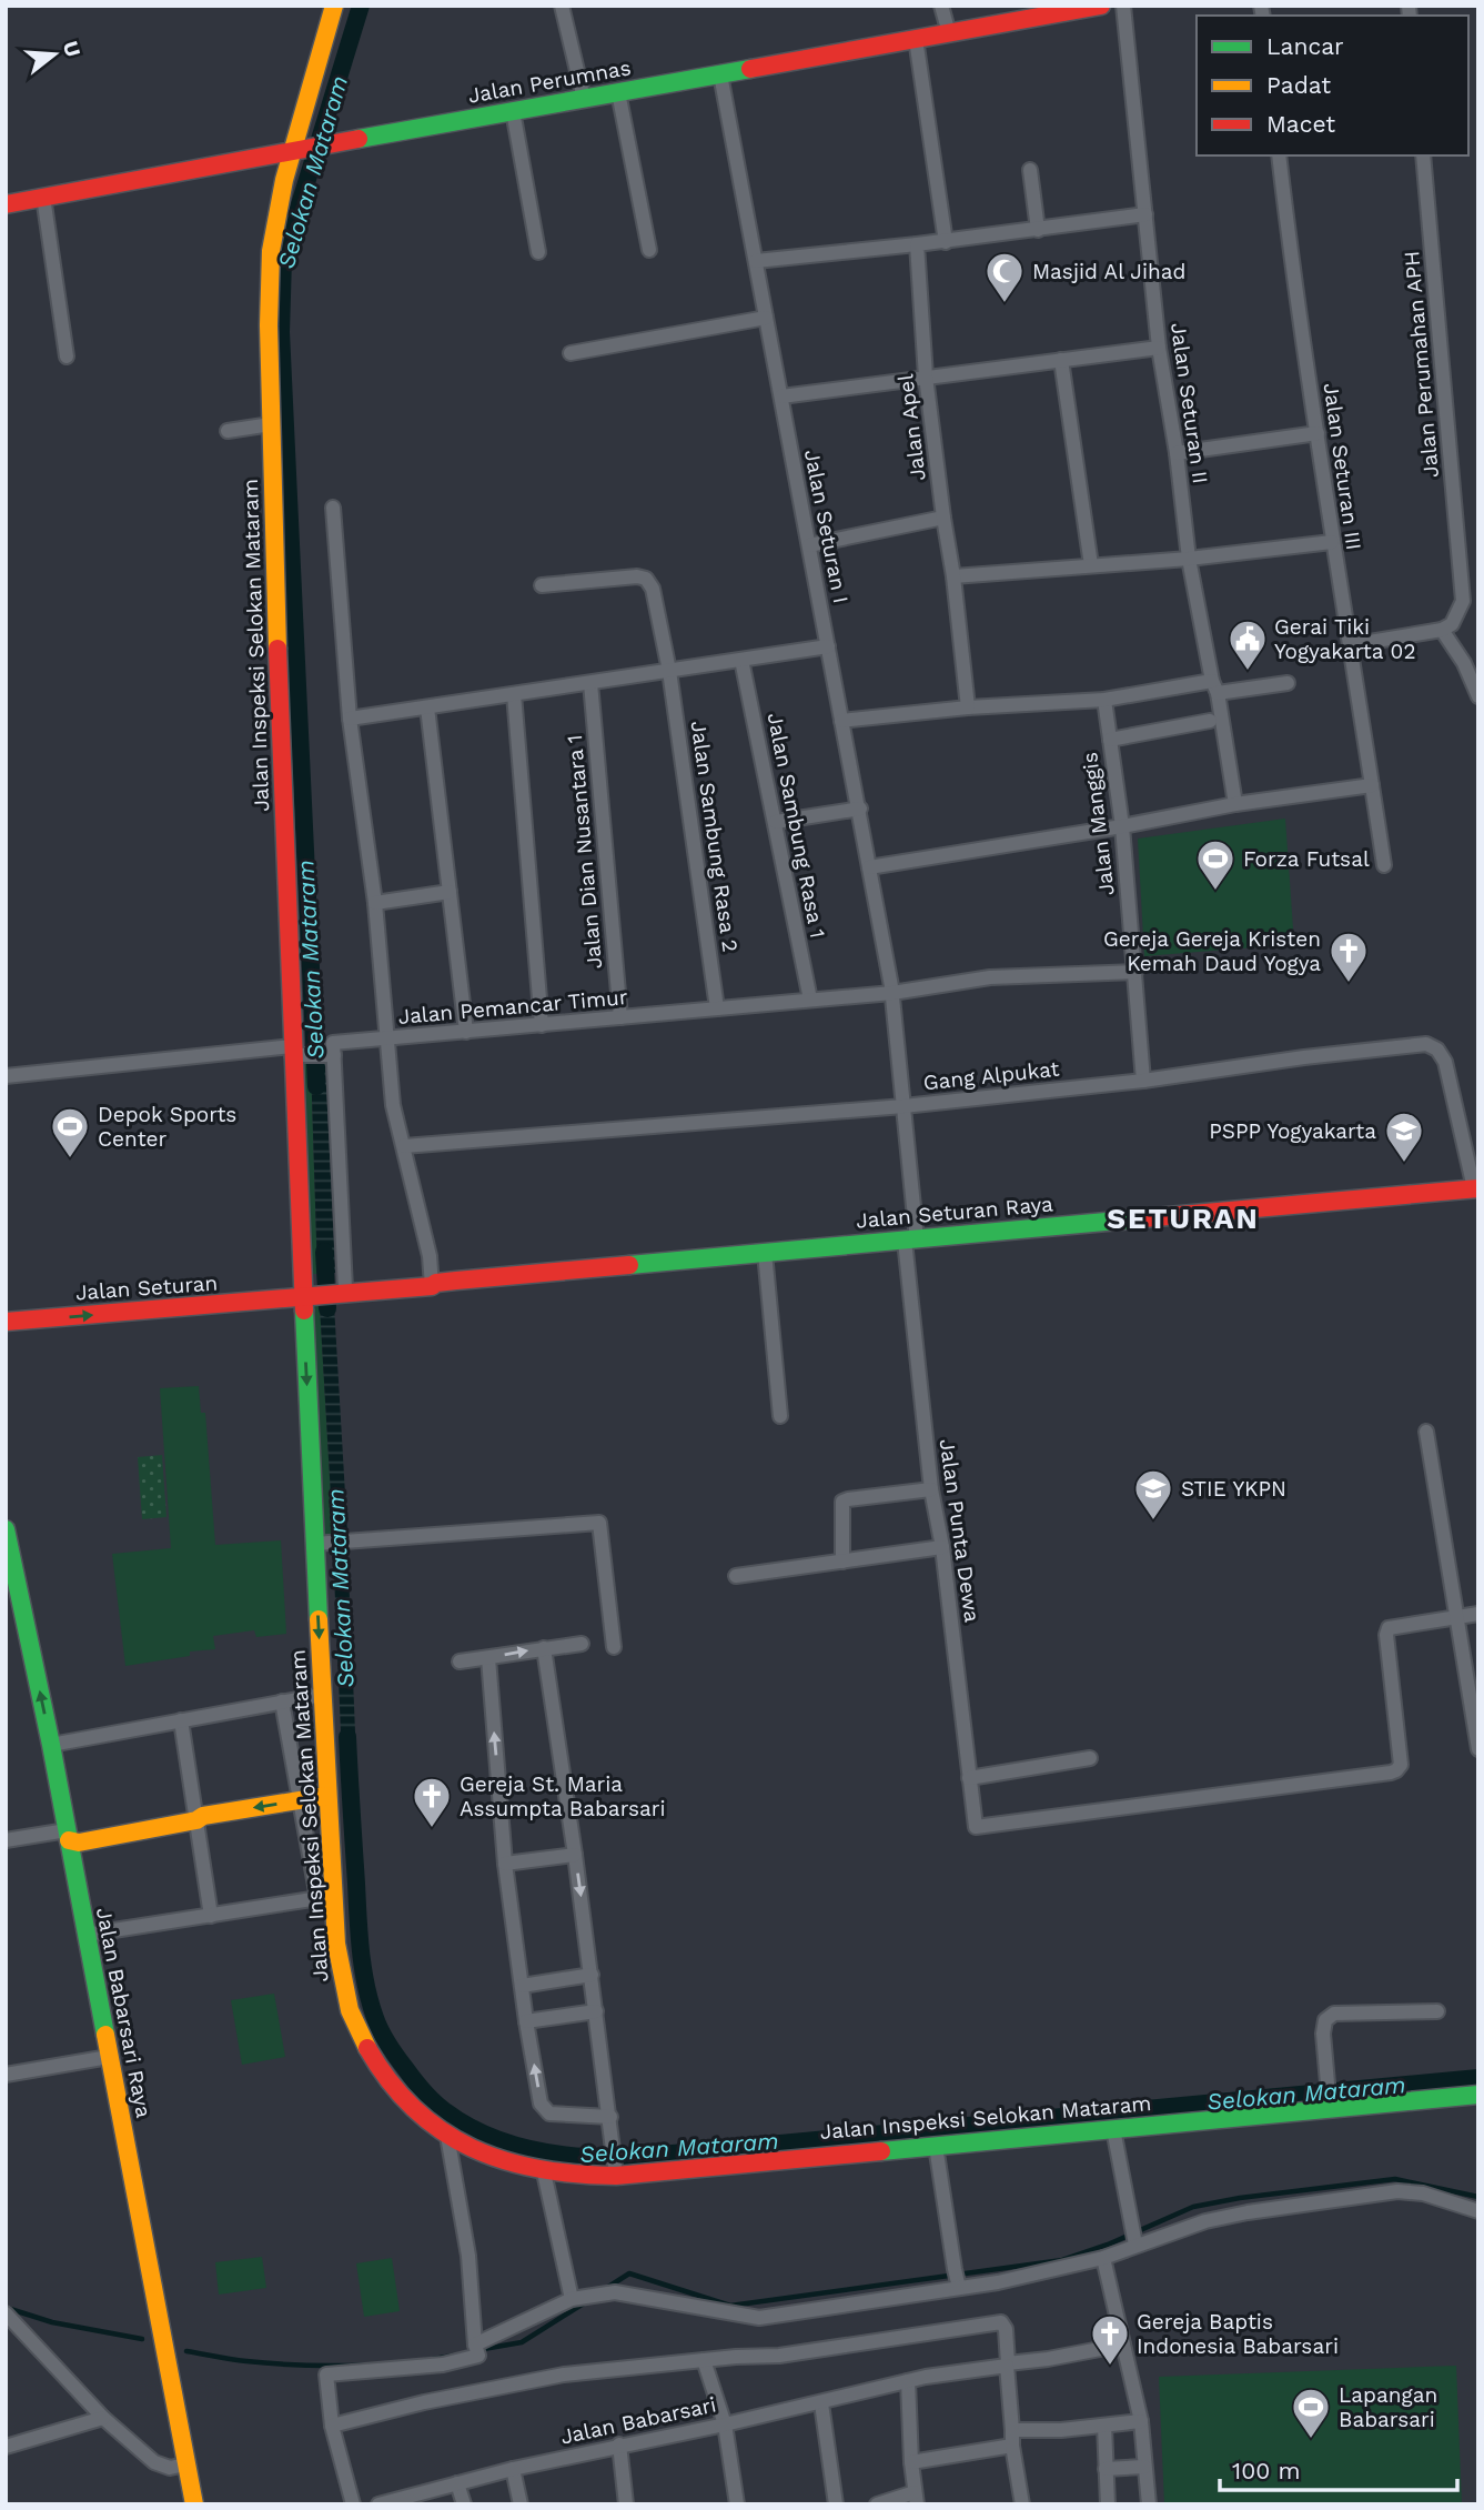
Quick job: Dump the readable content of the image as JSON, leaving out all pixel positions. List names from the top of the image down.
{
  "streets": {
    "main road": [
      "Jalan Perumnas",
      "Jalan Inspeksi Selokan Mataram",
      "Jalan Seturan Raya",
      "Jalan Seturan",
      "Jalan Babarsari Raya"
    ],
    "street": [
      "Jalan Perumahan APH",
      "Jalan Seturan II",
      "Jalan Apel",
      "Jalan Seturan III",
      "Jalan Seturan I",
      "Jalan Manggis",
      "Jalan Sambung Rasa 1",
      "Jalan Sambung Rasa 2",
      "Jalan Dian Nusantara 1",
      "Jalan Pemancar Timur",
      "Gang Alpukat",
      "Jalan Punta Dewa",
      "Jalan Babarsari"
    ]
  },
  "crossings": [
    ["Jalan Perumnas", "Jalan Seturan I"],
    ["Jalan Perumnas", "Jalan Inspeksi Selokan Mataram"],
    ["Jalan Seturan I", "Jalan Pemancar Timur"],
    ["Jalan Inspeksi Selokan Mataram", "Jalan Seturan Raya"],
    ["Jalan Inspeksi Selokan Mataram", "Jalan Seturan"],
    ["Jalan Manggis", "Jalan Pemancar Timur"],
    ["Jalan Manggis", "Gang Alpukat"],
    ["Jalan Sambung Rasa 1", "Jalan Pemancar Timur"],
    ["Jalan Sambung Rasa 2", "Jalan Pemancar Timur"],
    ["Jalan Dian Nusantara 1", "Jalan Pemancar Timur"],
    ["Jalan Pemancar Timur", "Gang Alpukat"],
    ["Jalan Pemancar Timur", "Jalan Seturan Raya"],
    ["Gang Alpukat", "Jalan Seturan Raya"],
    ["Jalan Seturan Raya", "Jalan Seturan"],
    ["Jalan Seturan Raya", "Jalan Punta Dewa"]
  ],
  "one_way": ["Jalan Seturan"],
  "districts": ["SETURAN"],
  "water": ["Selokan Mataram"],
  "places": {
    "mosque": ["Masjid Al Jihad"],
    "public building": ["Gerai Tiki Yogyakarta 02"],
    "sports": ["Forza Futsal", "Depok Sports Center", "Lapangan Babarsari"],
    "church": ["Gereja Gereja Kristen Kemah Daud Yogya", "Gereja St. Maria Assumpta Babarsari", "Gereja Baptis Indonesia Babarsari"],
    "school or university": ["PSPP Yogyakarta", "STIE YKPN"]
  },
  "legend": ["Lancar", "Padat", "Macet"],
  "scale_bar": "100 m",
  "north": "right"
}
